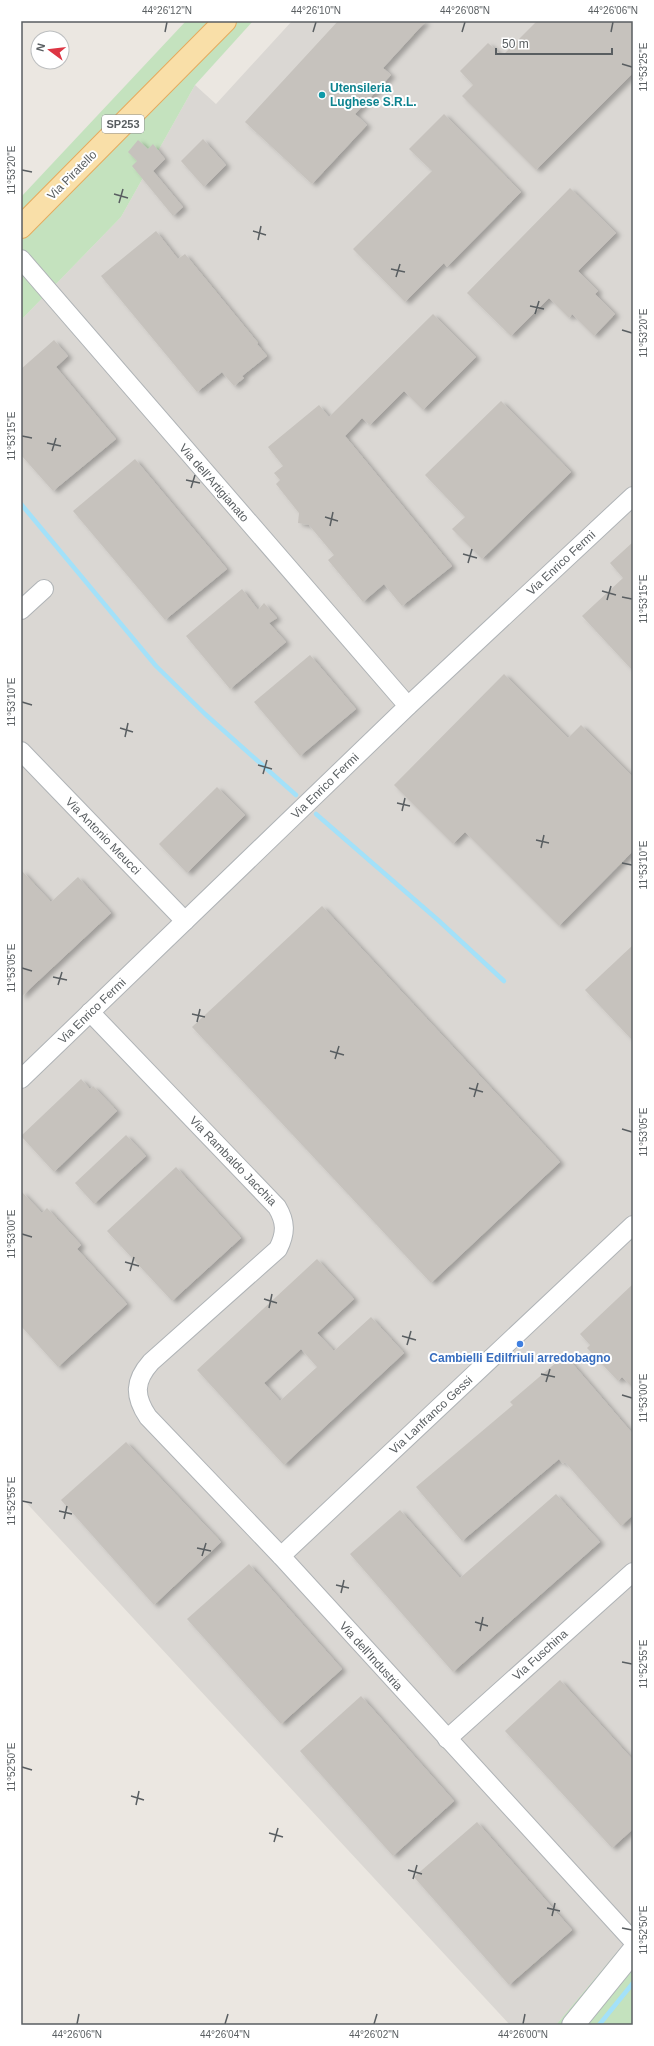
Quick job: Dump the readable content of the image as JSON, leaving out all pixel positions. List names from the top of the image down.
{
  "streets": {
    "main road": ["SP253", "Via Piratello"],
    "street": [
      "Via dell'Artigianato",
      "Via Enrico Fermi",
      "Via Antonio Meucci",
      "Via Rambaldo Jacchia",
      "Via Lanfranco Gessi",
      "Via Fuschina",
      "Via dell'Industria"
    ]
  },
  "crossings": [
    ["Via dell'Artigianato", "Via Enrico Fermi"],
    ["Via Enrico Fermi", "Via Antonio Meucci"],
    ["Via Enrico Fermi", "Via Rambaldo Jacchia"],
    ["Via Rambaldo Jacchia", "Via dell'Industria"],
    ["Via Lanfranco Gessi", "Via dell'Industria"],
    ["Via Fuschina", "Via dell'Industria"]
  ],
  "places": ["Utensileria Lughese S.R.L.", "Cambielli Edilfriuli arredobagno"],
  "scale_bar": "50 m",
  "north": "left",
  "coordinates": [
    "44°26'12\"N",
    "44°26'10\"N",
    "44°26'08\"N",
    "44°26'06\"N",
    "11°53'25\"E",
    "11°53'20\"E",
    "11°53'15\"E",
    "11°53'10\"E",
    "11°53'05\"E",
    "11°53'00\"E",
    "11°52'55\"E",
    "11°52'50\"E",
    "44°26'04\"N",
    "44°26'02\"N",
    "44°26'00\"N"
  ]
}
